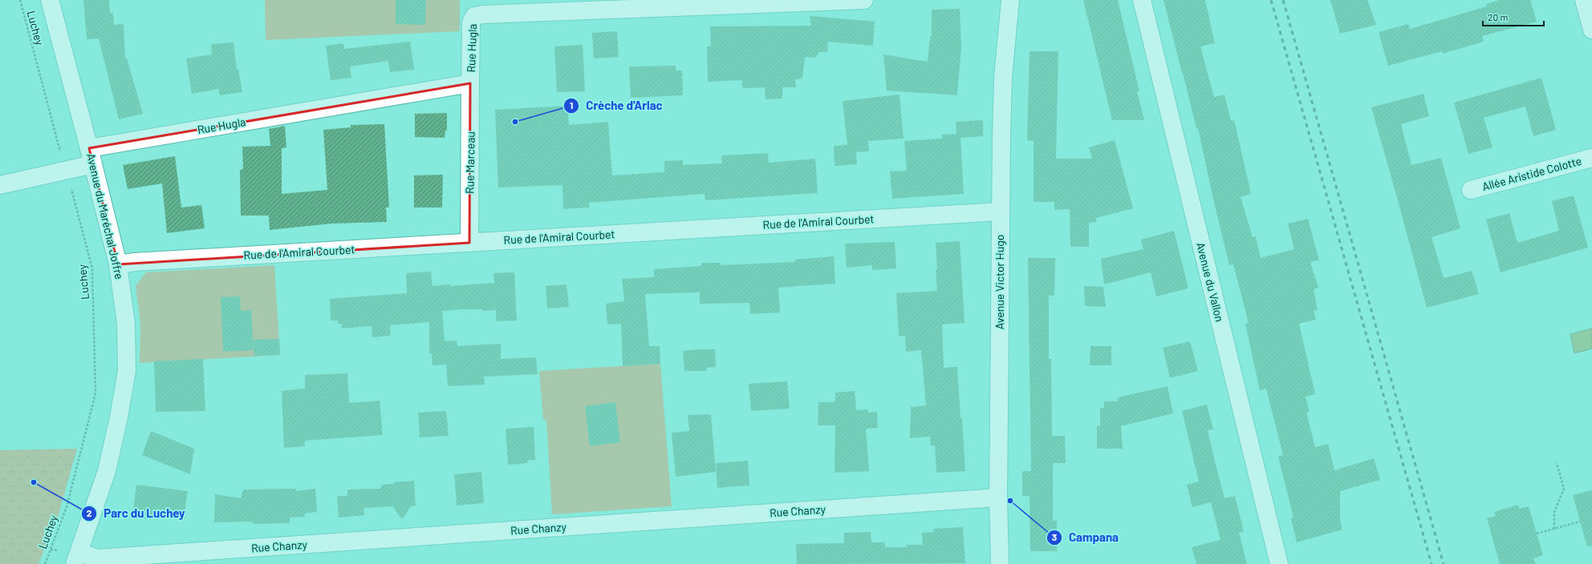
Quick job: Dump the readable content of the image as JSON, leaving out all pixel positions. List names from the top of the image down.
{
  "streets": {
    "street": [
      "Rue Hugla",
      "Rue Marceau",
      "Allée Aristide Colotte",
      "Avenue du Maréchal Joffre",
      "Rue de l'Amiral Courbet",
      "Avenue Victor Hugo",
      "Avenue du Vallon",
      "Rue Chanzy"
    ],
    "path": ["Luchey"]
  },
  "crossings": [
    ["Luchey", "Rue Hugla"],
    ["Rue Hugla", "Rue Marceau"],
    ["Rue Hugla", "Avenue du Maréchal Joffre"],
    ["Rue Marceau", "Rue de l'Amiral Courbet"],
    ["Avenue du Maréchal Joffre", "Rue de l'Amiral Courbet"],
    ["Avenue du Maréchal Joffre", "Rue Chanzy"],
    ["Rue de l'Amiral Courbet", "Avenue Victor Hugo"],
    ["Avenue Victor Hugo", "Rue Chanzy"]
  ],
  "places": ["Crèche d'Arlac", "Parc du Luchey", "Campana"],
  "scale_bar": "20 m"
}
